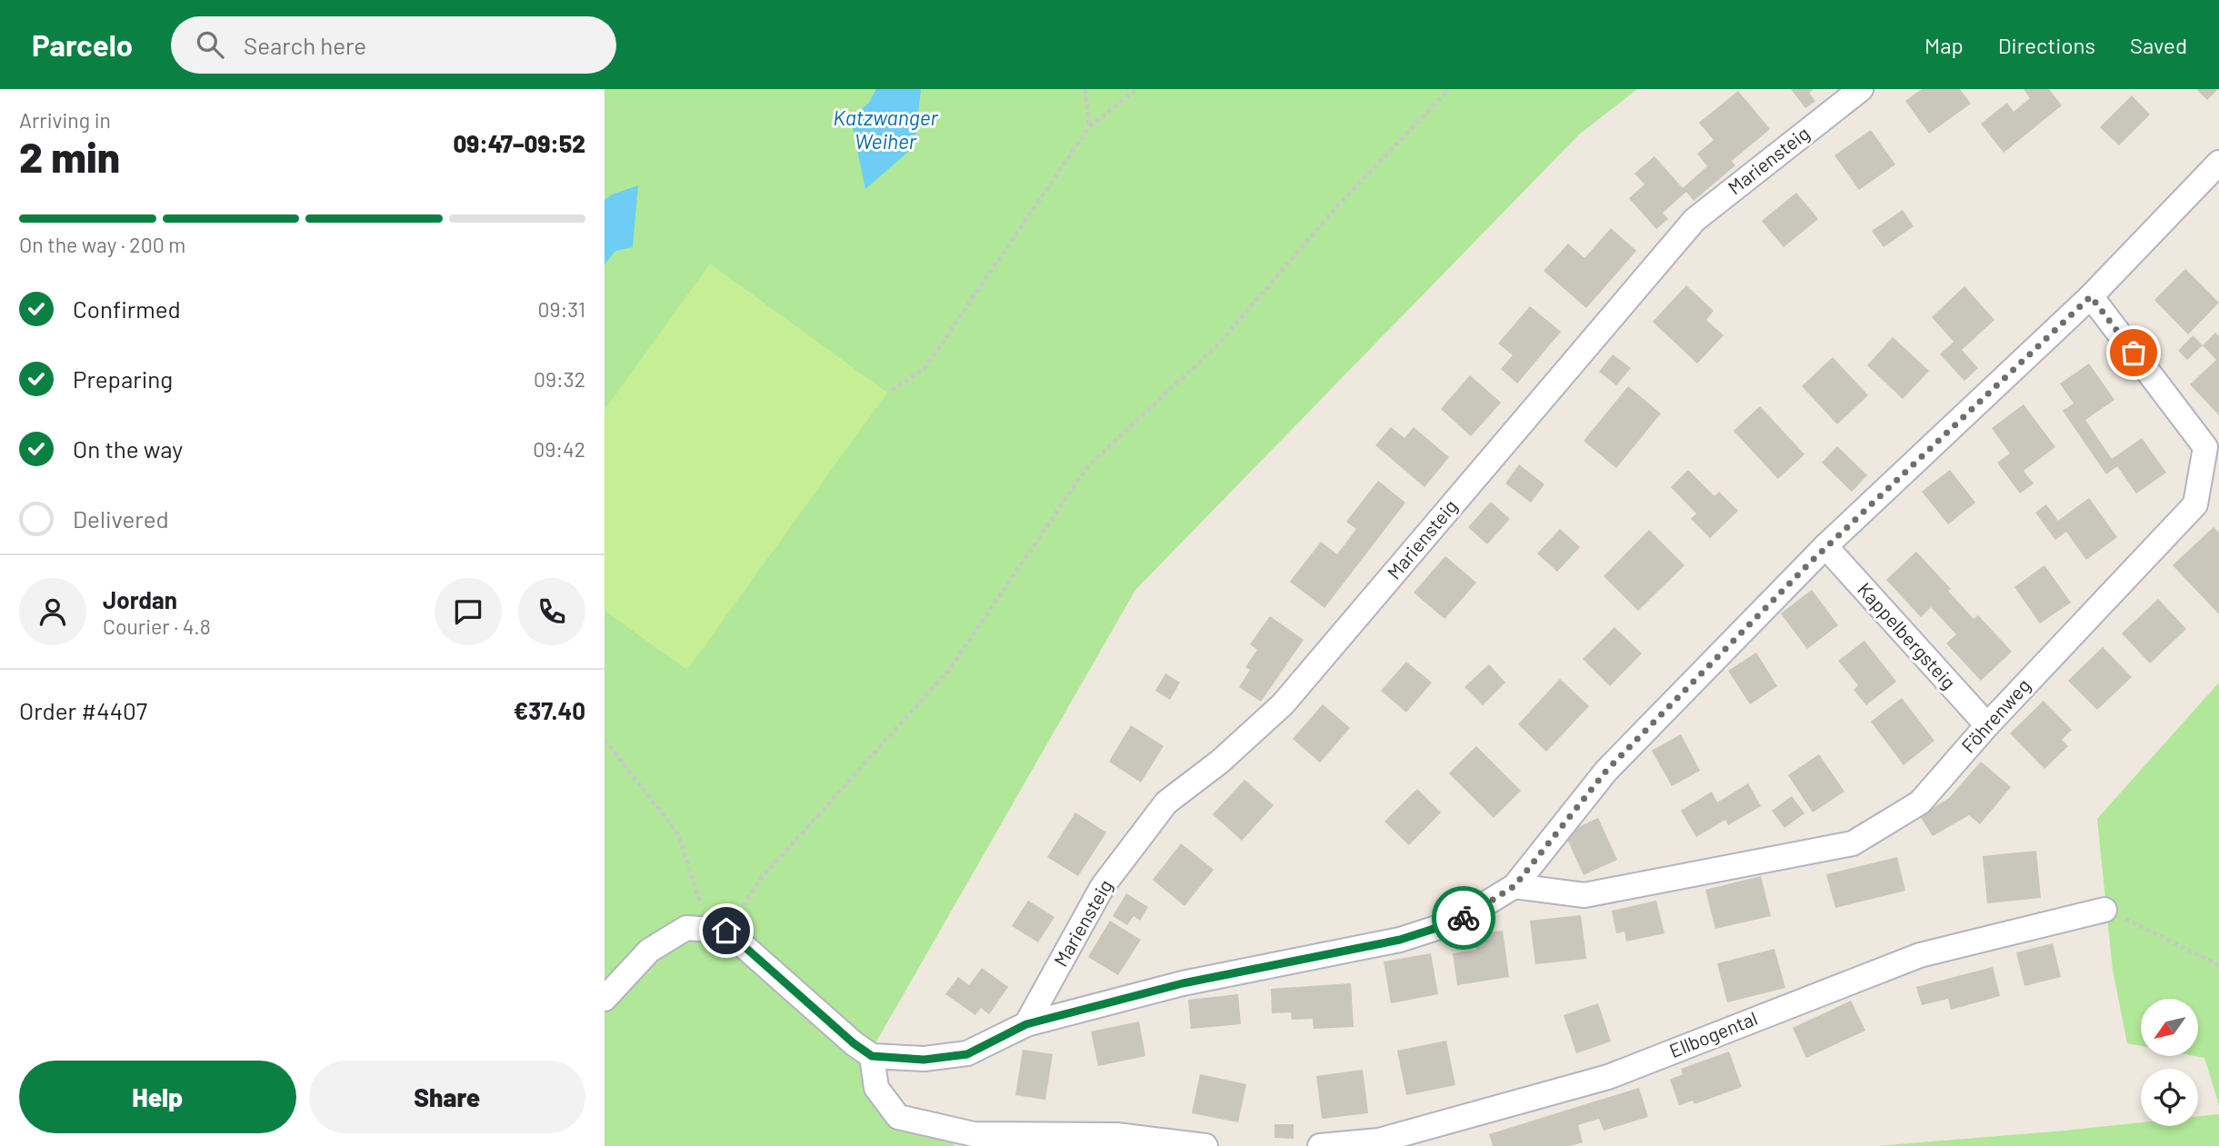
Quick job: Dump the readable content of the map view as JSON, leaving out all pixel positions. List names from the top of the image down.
{
  "streets": {
    "street": [
      "Mariensteig",
      "Kappelbergsteig",
      "Föhrenweg",
      "Ellbogental"
    ]
  },
  "crossings": [
    ["Kappelbergsteig", "Föhrenweg"]
  ],
  "water": ["Katzwanger Weiher"],
  "north": "bottom left",
  "page": {
    "header": "Parcelo",
    "search": "Search here",
    "nav": ["Map", "Directions", "Saved"],
    "heading": ["2 min", "Arriving in", "09:47–09:52"],
    "panel": [
      "Jordan",
      "Courier · 4.8",
      "Order #4407",
      "€37.40"
    ],
    "bar": "On the way · 200 m",
    "list": [
      ["Confirmed", "09:31"],
      ["Preparing", "09:32"],
      ["On the way", "09:42"],
      "Delivered"
    ],
    "buttons": ["Help", "Share"]
  }
}
